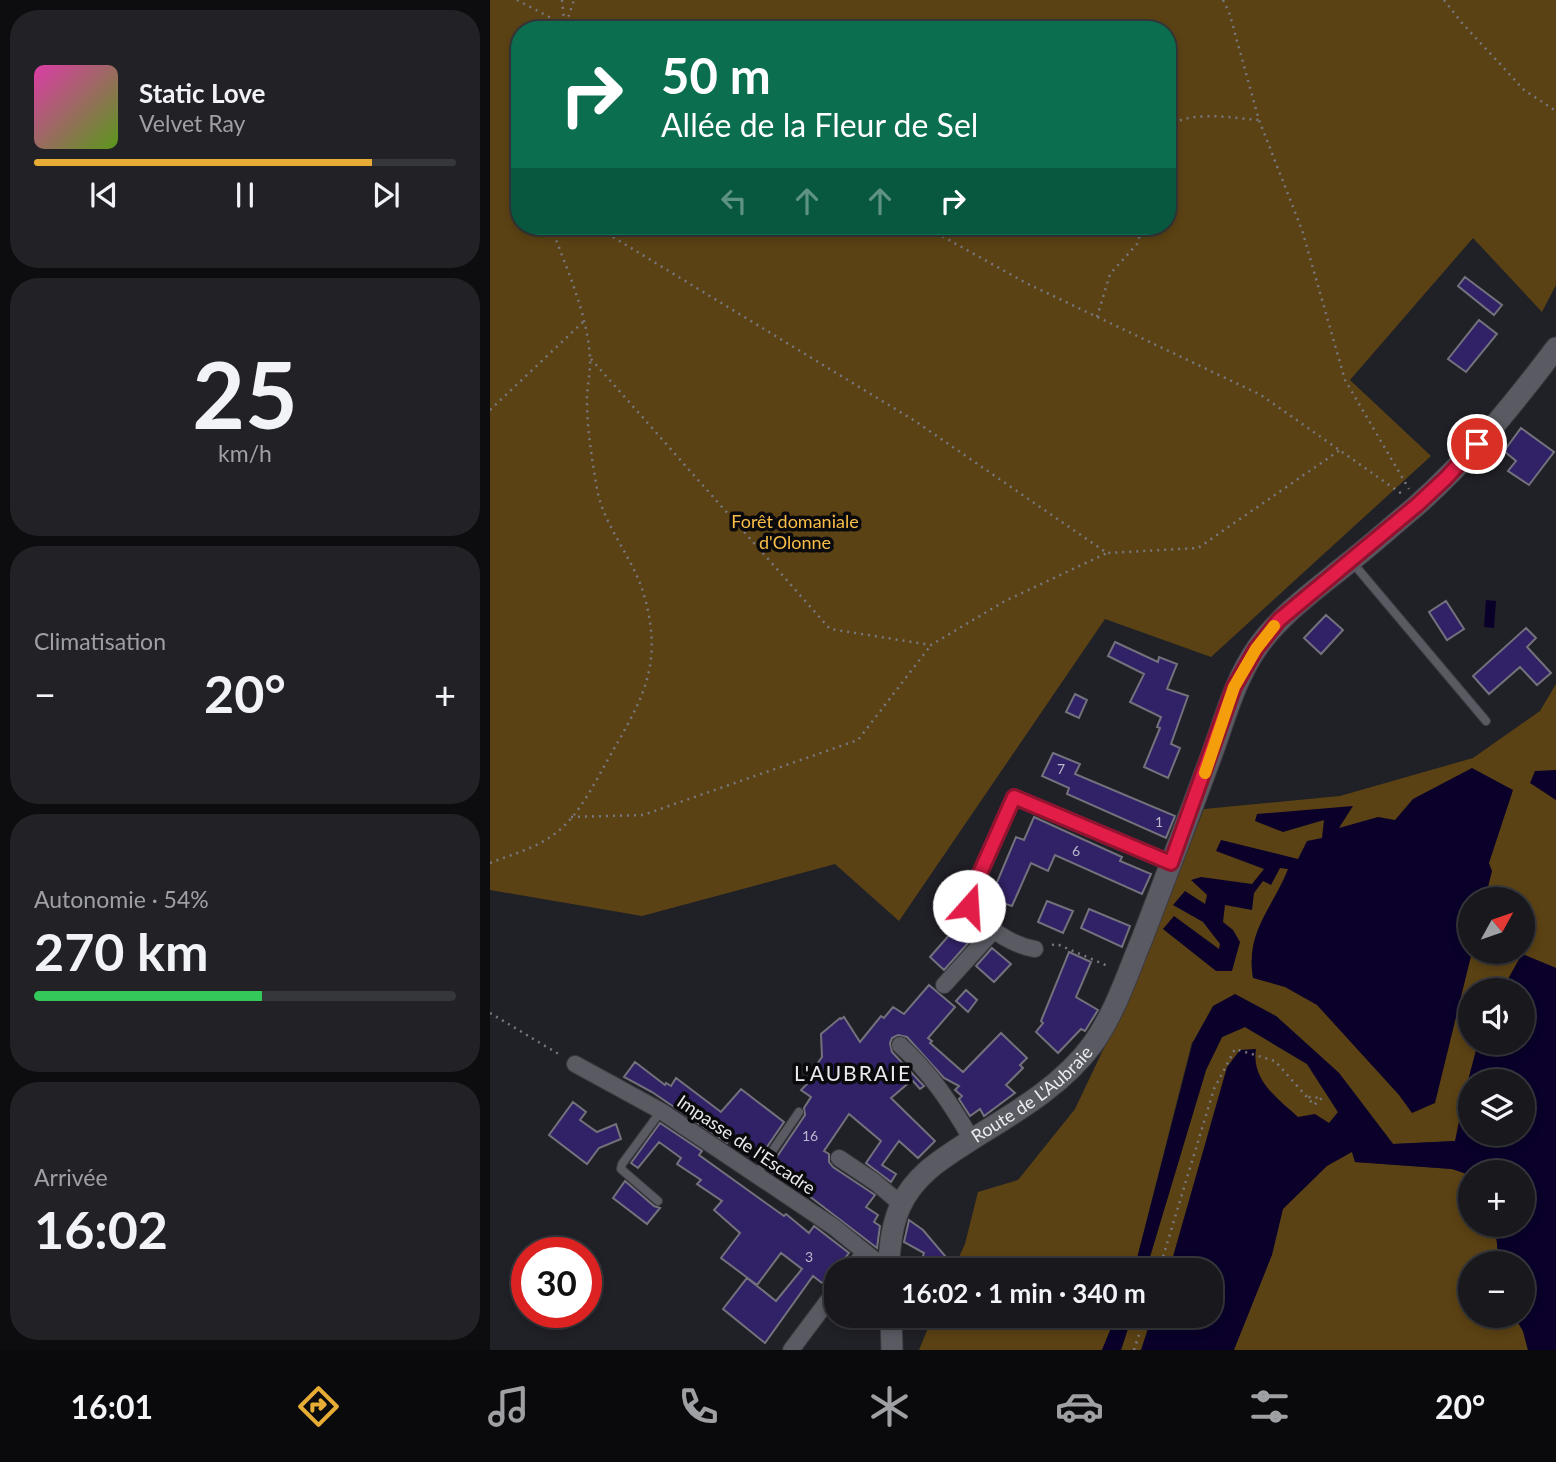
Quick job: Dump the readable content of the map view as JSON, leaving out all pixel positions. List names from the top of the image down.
{
  "streets": {
    "street": ["Route de L'Aubraie", "Impasse de l'Escadre"]
  },
  "districts": ["L'AUBRAIE"],
  "parks": ["Forêt domaniale d'Olonne"],
  "house_numbers": [
    "7",
    "1",
    "6",
    "16",
    "3"
  ],
  "north": "top right",
  "page": {
    "turn": ["50 m", "Allée de la Fleur de Sel"],
    "song": ["Static Love", "Velvet Ray"],
    "tile": [
      ["25", "km/h"],
      "Climatisation",
      ["Autonomie · 54%", "270 km"],
      ["Arrivée", "16:02"]
    ],
    "heat": ["−", "20°", "+"],
    "map_buttons": ["+", "−"],
    "limit": "30",
    "trip": "16:02 · 1 min · 340 m",
    "tabs": ["16:01", "20°"]
  }
}
